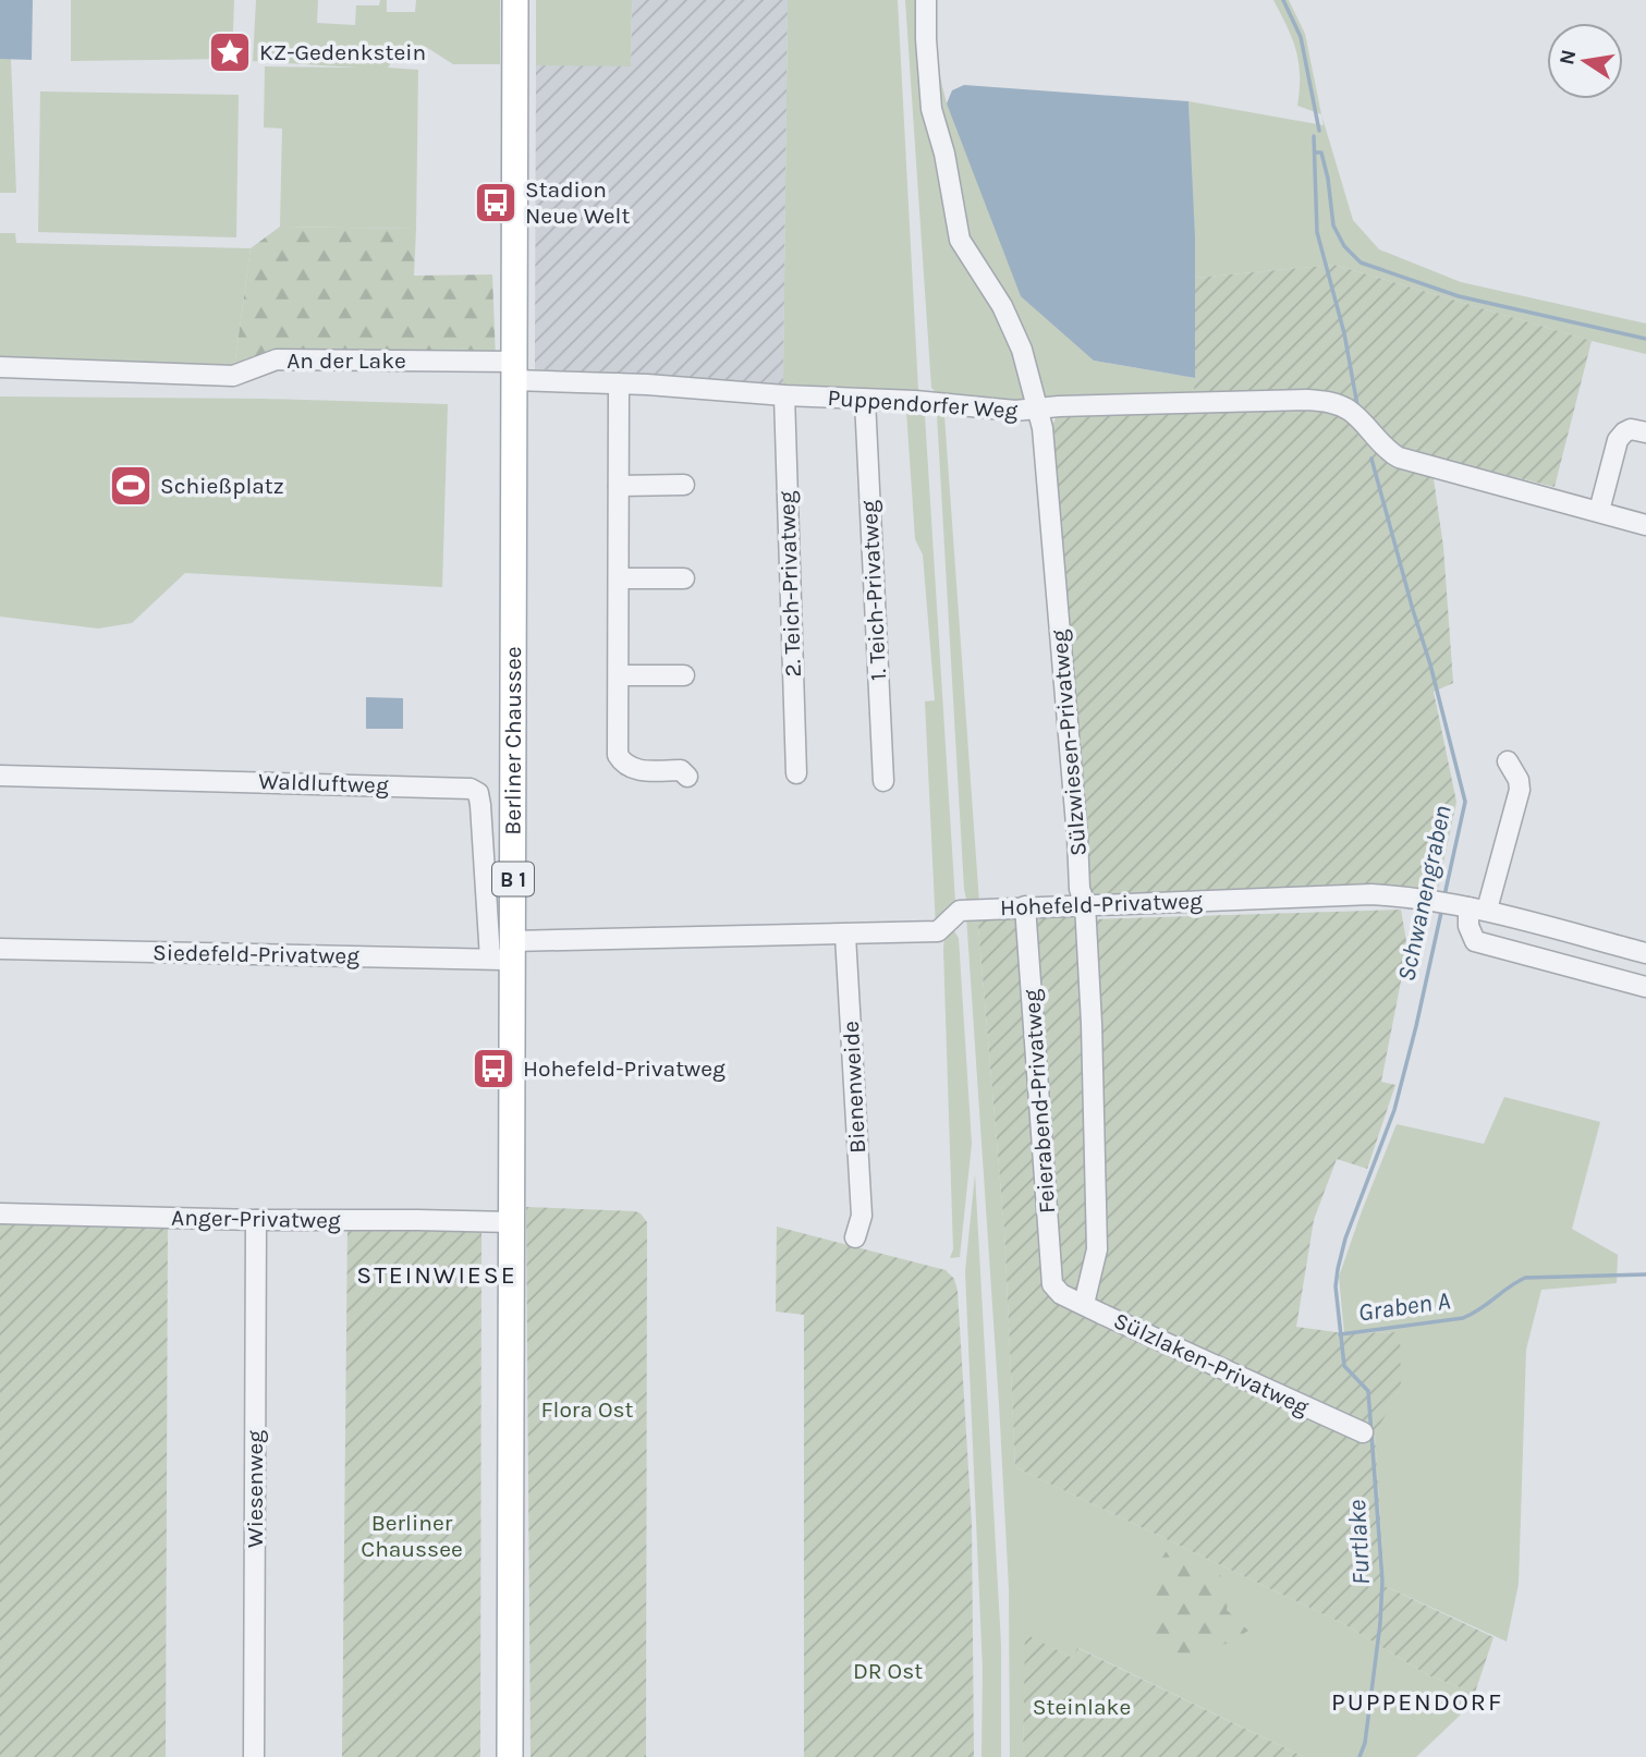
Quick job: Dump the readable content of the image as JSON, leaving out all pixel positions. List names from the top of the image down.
{
  "streets": {
    "main road": ["Berliner Chaussee", "B 1"],
    "street": [
      "An der Lake",
      "Puppendorfer Weg",
      "2. Teich-Privatweg",
      "1. Teich-Privatweg",
      "Sülzwiesen-Privatweg",
      "Waldluftweg",
      "Hohefeld-Privatweg",
      "Siedefeld-Privatweg",
      "Bienenweide",
      "Feierabend-Privatweg",
      "Anger-Privatweg",
      "Sülzlaken-Privatweg",
      "Wiesenweg"
    ]
  },
  "crossings": [
    ["An der Lake", "Puppendorfer Weg"],
    ["An der Lake", "Berliner Chaussee"],
    ["Puppendorfer Weg", "2. Teich-Privatweg"],
    ["Puppendorfer Weg", "1. Teich-Privatweg"],
    ["Puppendorfer Weg", "Berliner Chaussee"],
    ["Puppendorfer Weg", "Sülzwiesen-Privatweg"],
    ["Berliner Chaussee", "Waldluftweg"],
    ["Berliner Chaussee", "Hohefeld-Privatweg"],
    ["Berliner Chaussee", "Siedefeld-Privatweg"],
    ["Berliner Chaussee", "Anger-Privatweg"],
    ["Sülzwiesen-Privatweg", "Hohefeld-Privatweg"],
    ["Sülzwiesen-Privatweg", "Sülzlaken-Privatweg"],
    ["Waldluftweg", "Hohefeld-Privatweg"],
    ["Waldluftweg", "Siedefeld-Privatweg"],
    ["Hohefeld-Privatweg", "Siedefeld-Privatweg"],
    ["Hohefeld-Privatweg", "Bienenweide"],
    ["Hohefeld-Privatweg", "Feierabend-Privatweg"],
    ["Feierabend-Privatweg", "Sülzlaken-Privatweg"],
    ["Anger-Privatweg", "Wiesenweg"]
  ],
  "districts": ["STEINWIESE", "PUPPENDORF"],
  "water": ["Schwanengraben", "Graben A", "Furtlake"],
  "parks": [
    "Flora Ost",
    "Berliner Chaussee",
    "DR Ost",
    "Steinlake"
  ],
  "places": {
    "place": ["KZ-Gedenkstein"],
    "bus stop": ["Stadion Neue Welt", "Hohefeld-Privatweg"],
    "sports": ["Schießplatz"]
  },
  "north": "left"
}
